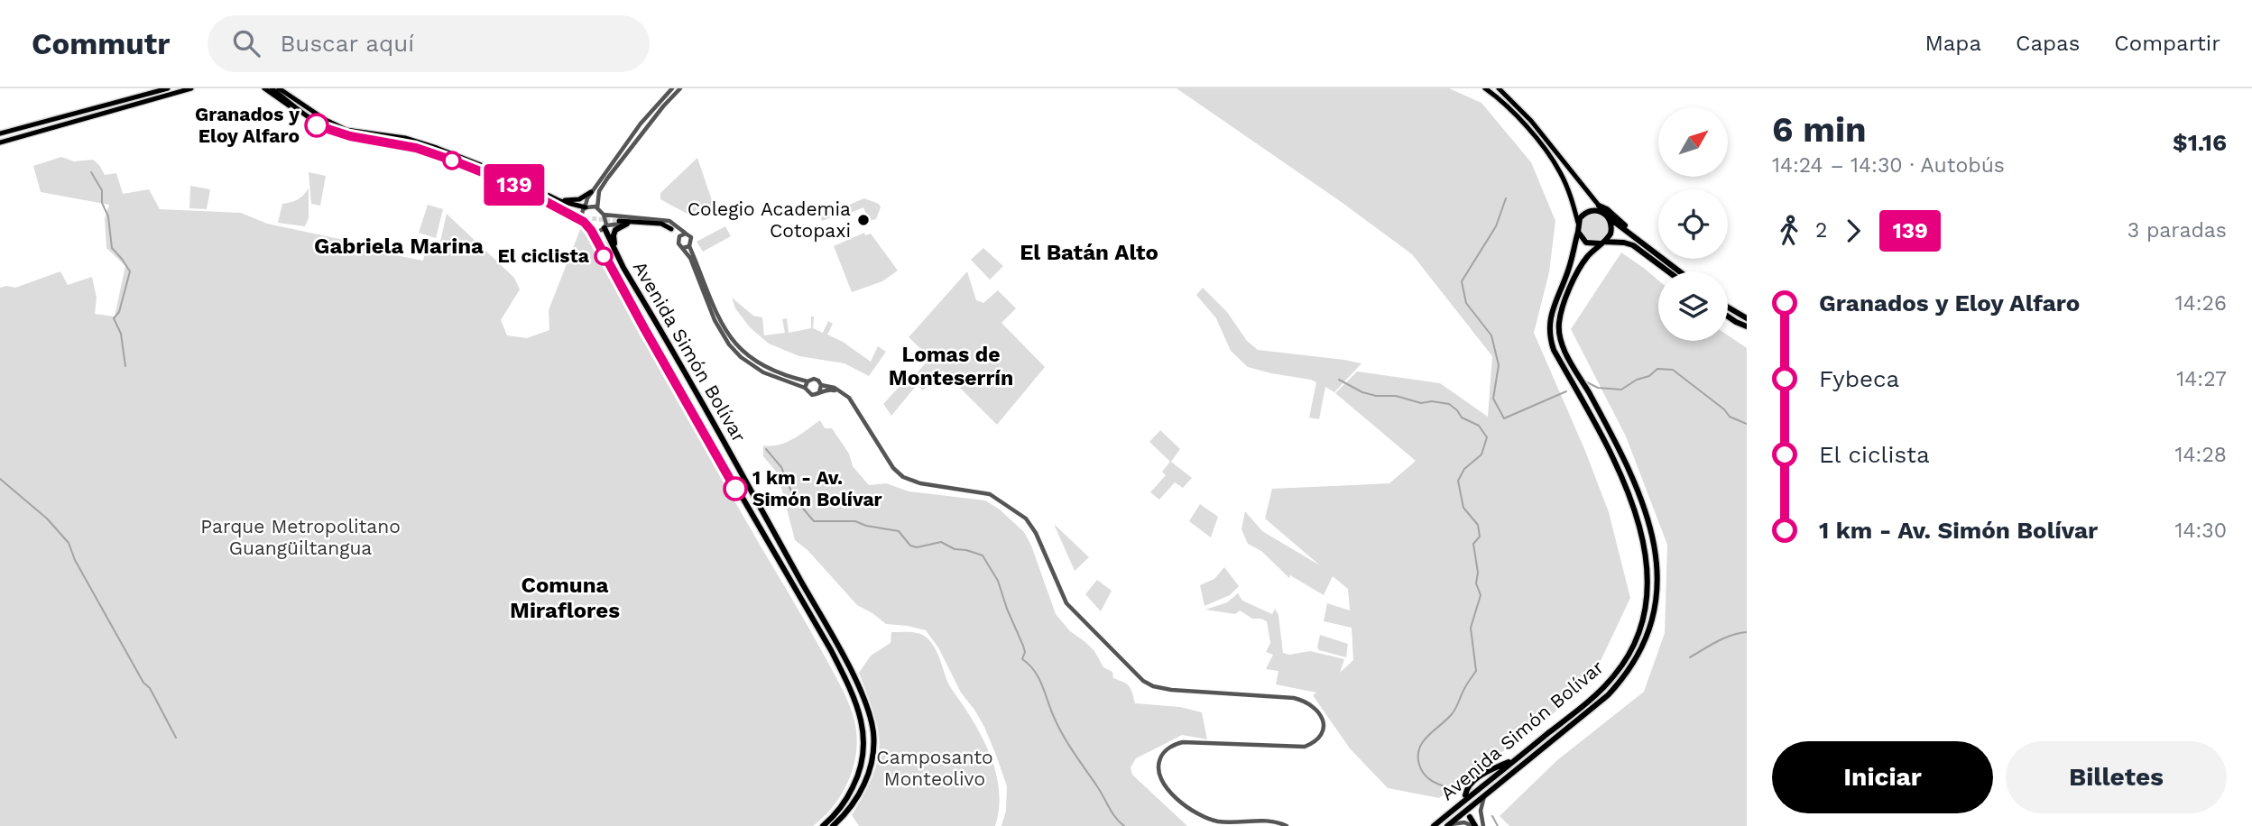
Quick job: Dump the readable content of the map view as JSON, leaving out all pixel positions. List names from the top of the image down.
{
  "streets": {
    "highway": ["Avenida Simón Bolívar"]
  },
  "districts": [
    "Gabriela Marina",
    "El Batán Alto",
    "Lomas de Monteserrín",
    "Comuna Miraflores"
  ],
  "parks": ["Parque Metropolitano Guangüiltangua", "Camposanto Monteolivo"],
  "places": [
    "Granados y Eloy Alfaro",
    "Colegio Academia Cotopaxi",
    "El ciclista",
    "1 km - Av. Simón Bolívar"
  ],
  "lines": ["bus line 139"],
  "north": "top right",
  "page": {
    "header": "Commutr",
    "search": "Buscar aquí",
    "nav": ["Mapa", "Capas", "Compartir"],
    "on_map": "139",
    "heading": ["6 min", "14:24 – 14:30 · Autobús", "$1.16"],
    "legs": ["2", "139", "3 paradas"],
    "list": [
      {
        "name": "Granados y Eloy Alfaro",
        "value": "14:26"
      },
      {
        "name": "Fybeca",
        "value": "14:27"
      },
      {
        "name": "El ciclista",
        "value": "14:28"
      },
      {
        "name": "1 km - Av. Simón Bolívar",
        "value": "14:30"
      }
    ],
    "buttons": ["Iniciar", "Billetes"]
  }
}
